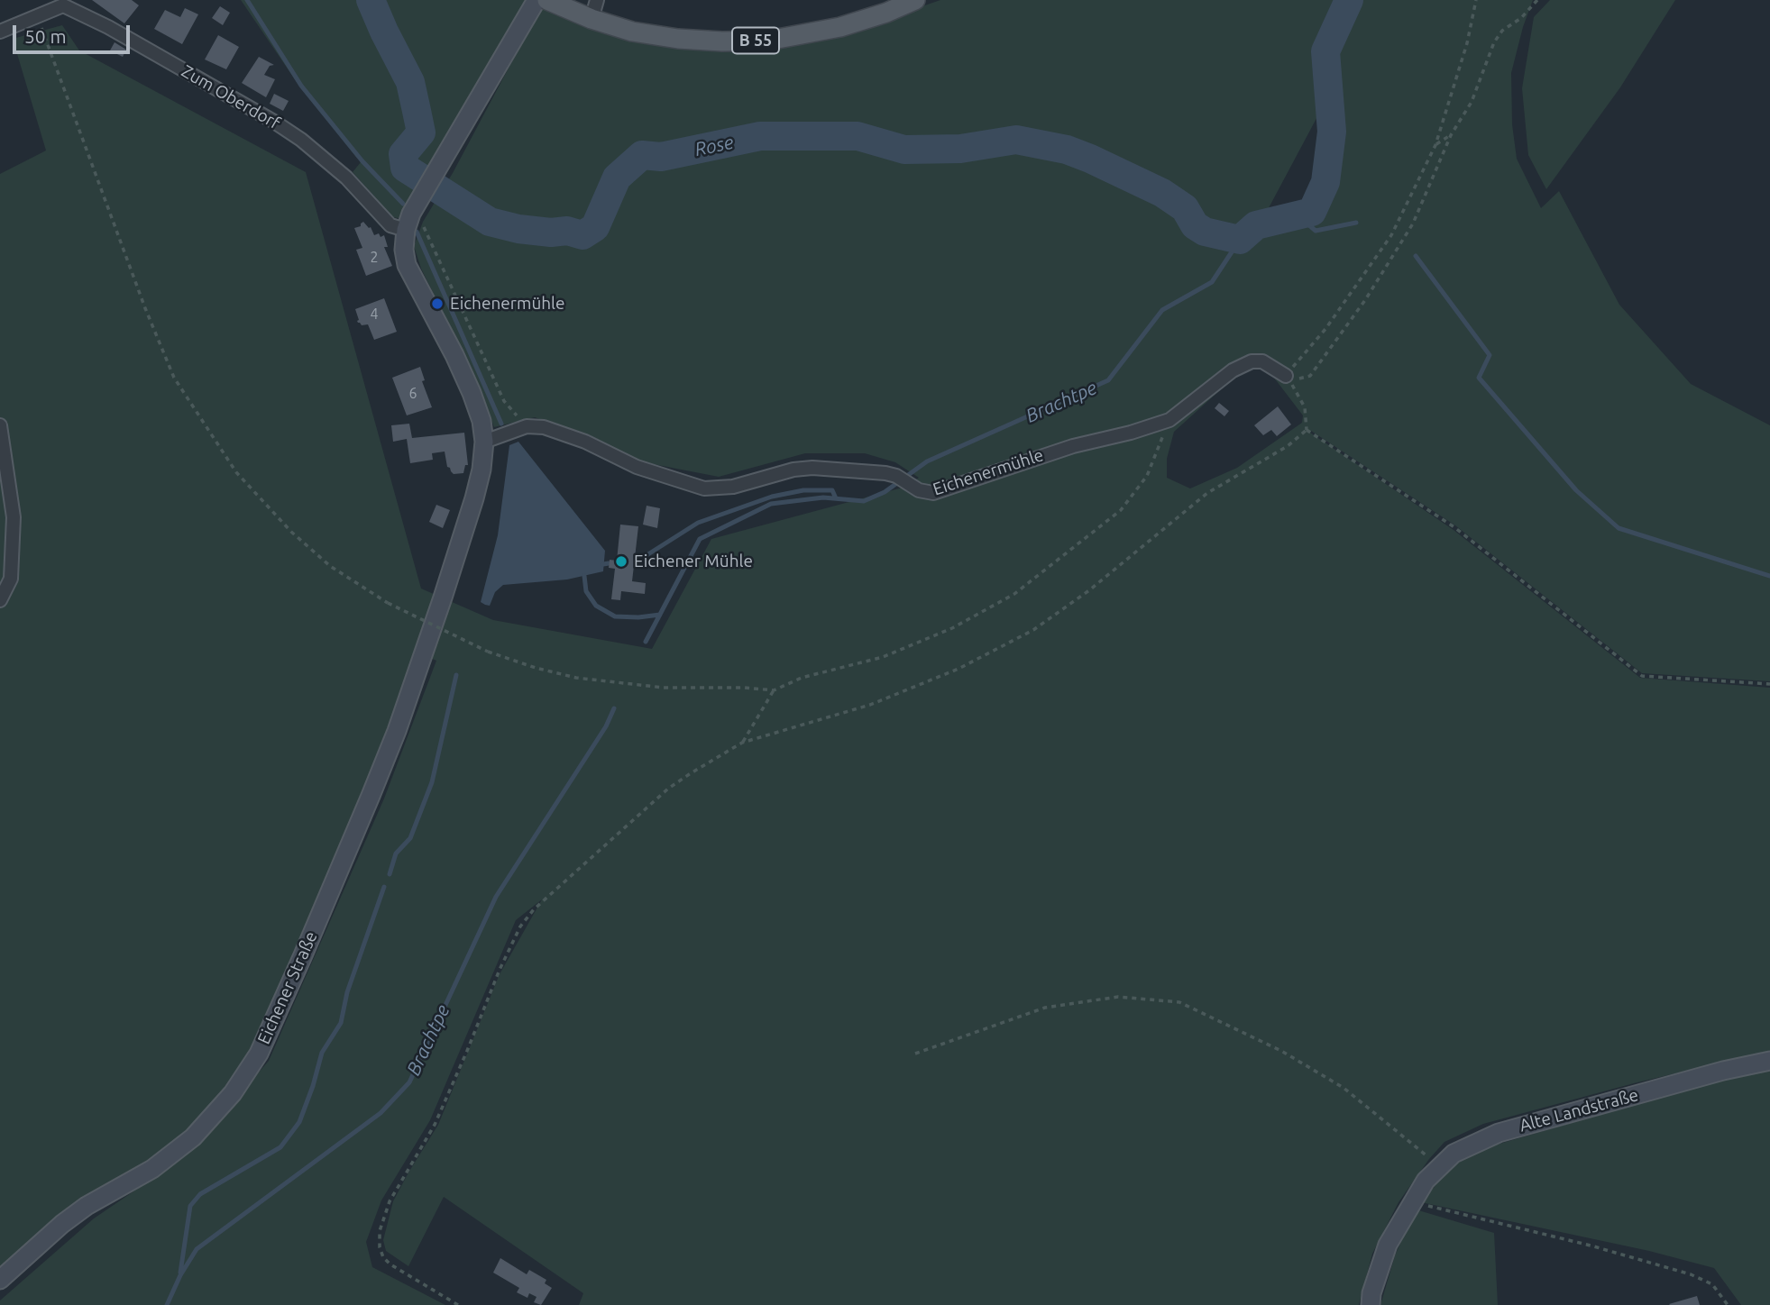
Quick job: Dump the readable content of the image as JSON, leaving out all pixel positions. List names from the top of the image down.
{
  "streets": {
    "main road": ["B 55", "Eichener Straße", "Alte Landstraße"],
    "street": ["Zum Oberdorf", "Eichenermühle"]
  },
  "crossings": [
    ["Eichenermühle", "Eichener Straße"]
  ],
  "water": ["Rose", "Brachtpe"],
  "places": ["Eichenermühle", "Eichener Mühle"],
  "house_numbers": ["2", "4", "6"],
  "scale_bar": "50 m"
}
